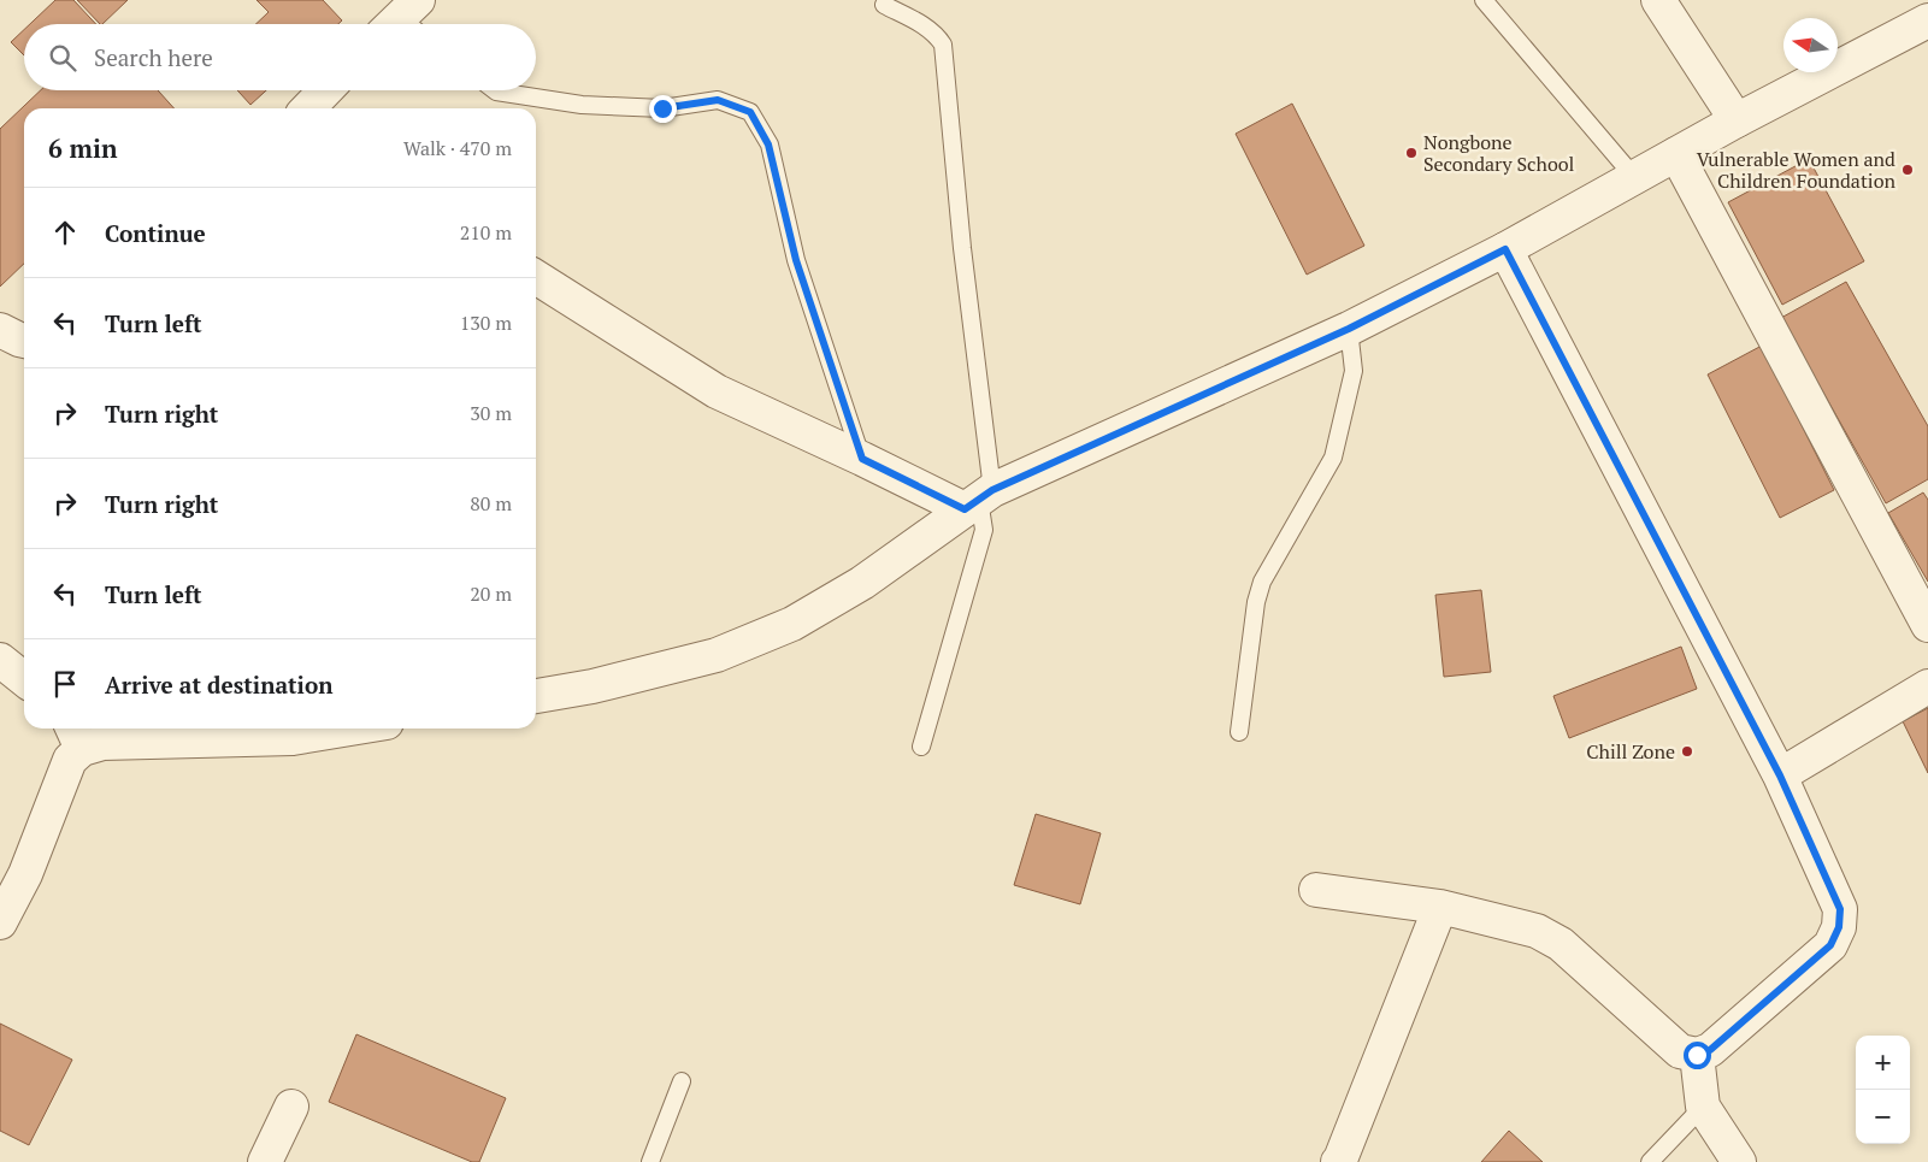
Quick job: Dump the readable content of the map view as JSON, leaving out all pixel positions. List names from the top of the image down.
{
  "places": ["Nongbone Secondary School", "Vulnerable Women and Children Foundation", "Chill Zone"],
  "north": "left",
  "page": {
    "search": "Search here",
    "heading": ["6 min", "Walk · 470 m"],
    "list": [
      ["Continue", "210 m"],
      ["Turn left", "130 m"],
      ["Turn right", "30 m"],
      ["Turn right", "80 m"],
      ["Turn left", "20 m"],
      "Arrive at destination"
    ],
    "map_buttons": ["+", "−"]
  }
}
